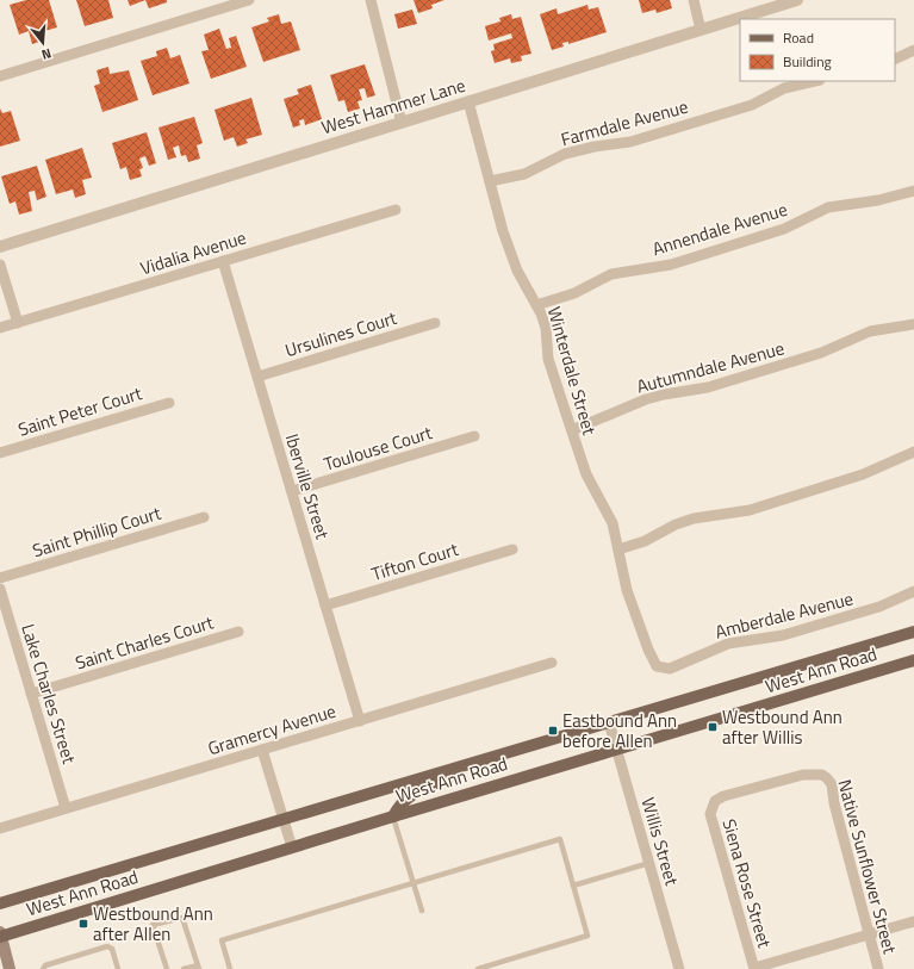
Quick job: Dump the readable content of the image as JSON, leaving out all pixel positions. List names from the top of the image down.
{
  "streets": {
    "main road": ["West Ann Road"],
    "street": [
      "West Hammer Lane",
      "Farmdale Avenue",
      "Annendale Avenue",
      "Vidalia Avenue",
      "Ursulines Court",
      "Autumndale Avenue",
      "Winterdale Street",
      "Saint Peter Court",
      "Toulouse Court",
      "Iberville Street",
      "Saint Phillip Court",
      "Tifton Court",
      "Amberdale Avenue",
      "Saint Charles Court",
      "Lake Charles Street",
      "Gramercy Avenue",
      "Willis Street",
      "Native Sunflower Street",
      "Siena Rose Street"
    ]
  },
  "crossings": [
    ["West Hammer Lane", "Winterdale Street"],
    ["Farmdale Avenue", "Winterdale Street"],
    ["Annendale Avenue", "Winterdale Street"],
    ["Vidalia Avenue", "Iberville Street"],
    ["Ursulines Court", "Iberville Street"],
    ["Autumndale Avenue", "Winterdale Street"],
    ["Winterdale Street", "Amberdale Avenue"],
    ["Toulouse Court", "Iberville Street"],
    ["Iberville Street", "Tifton Court"],
    ["Iberville Street", "Gramercy Avenue"],
    ["Saint Charles Court", "Lake Charles Street"],
    ["West Ann Road", "Willis Street"],
    ["Lake Charles Street", "Gramercy Avenue"],
    ["Native Sunflower Street", "Siena Rose Street"]
  ],
  "places": {
    "transit": ["Westbound Ann after Willis", "Eastbound Ann before Allen", "Westbound Ann after Allen"]
  },
  "legend": ["Road", "Building"],
  "north": "bottom"
}
